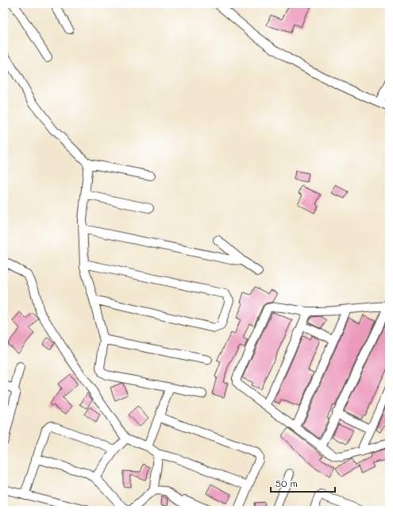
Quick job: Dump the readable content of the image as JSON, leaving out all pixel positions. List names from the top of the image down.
{
  "scale_bar": "50 m"
}
